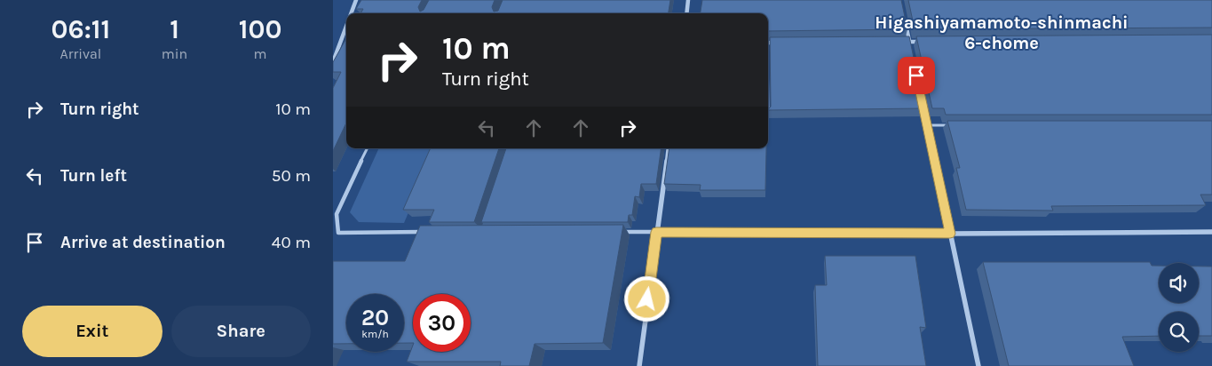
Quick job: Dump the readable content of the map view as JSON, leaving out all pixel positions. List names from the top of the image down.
{
  "districts": ["Higashiyamamoto-shinmachi 6-chome"],
  "page": {
    "eta": [
      "06:11",
      "Arrival",
      "1",
      "min",
      "100",
      "m"
    ],
    "turn": ["10 m", "Turn right"],
    "list": [
      {
        "name": "Turn right",
        "value": "10 m"
      },
      {
        "name": "Turn left",
        "value": "50 m"
      },
      {
        "name": "Arrive at destination",
        "value": "40 m"
      }
    ],
    "speed": "20 km/h",
    "limit": "30",
    "buttons": ["Exit", "Share"]
  }
}
